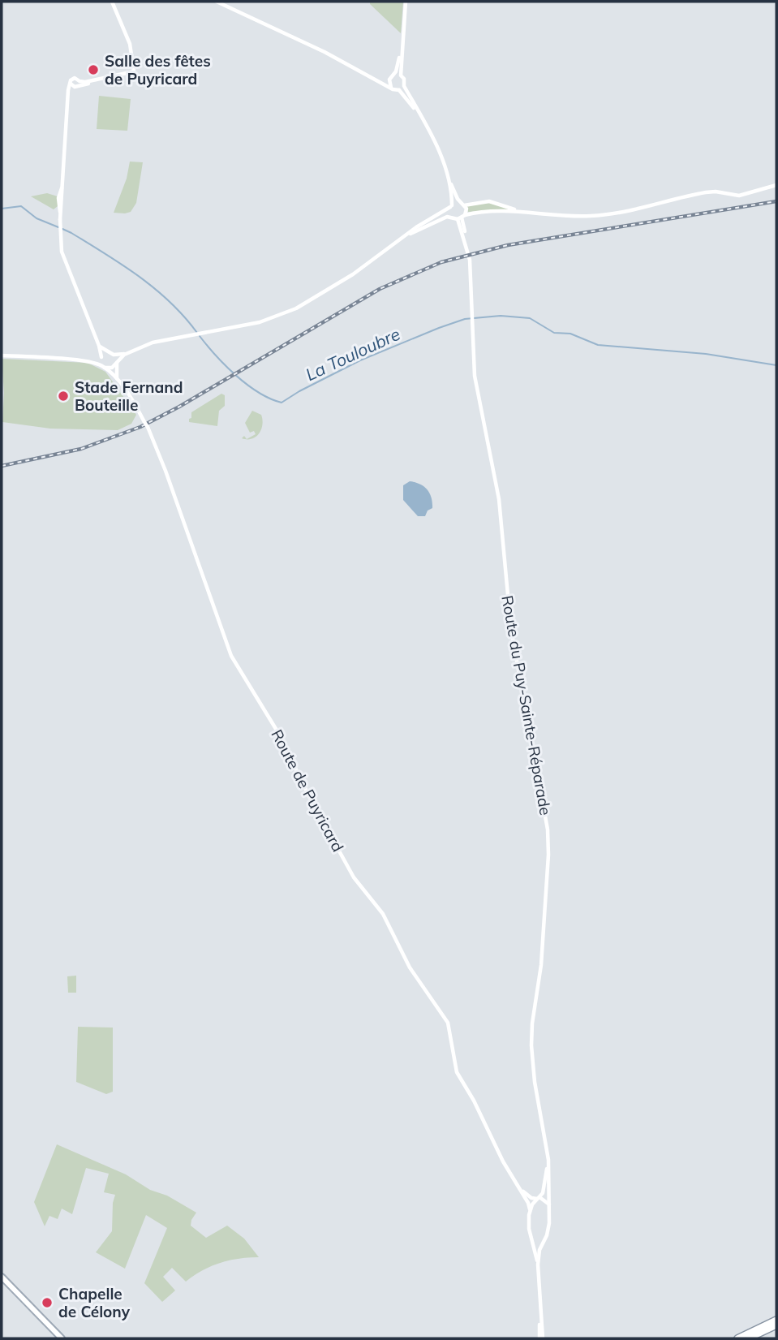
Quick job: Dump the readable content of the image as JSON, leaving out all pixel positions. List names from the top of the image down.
{
  "streets": {
    "main road": ["Route du Puy-Sainte-Réparade", "Route de Puyricard"]
  },
  "crossings": [
    ["Route du Puy-Sainte-Réparade", "Route de Puyricard"]
  ],
  "water": ["La Touloubre"],
  "places": ["Salle des fêtes de Puyricard", "Stade Fernand Bouteille", "Chapelle de Célony"]
}
